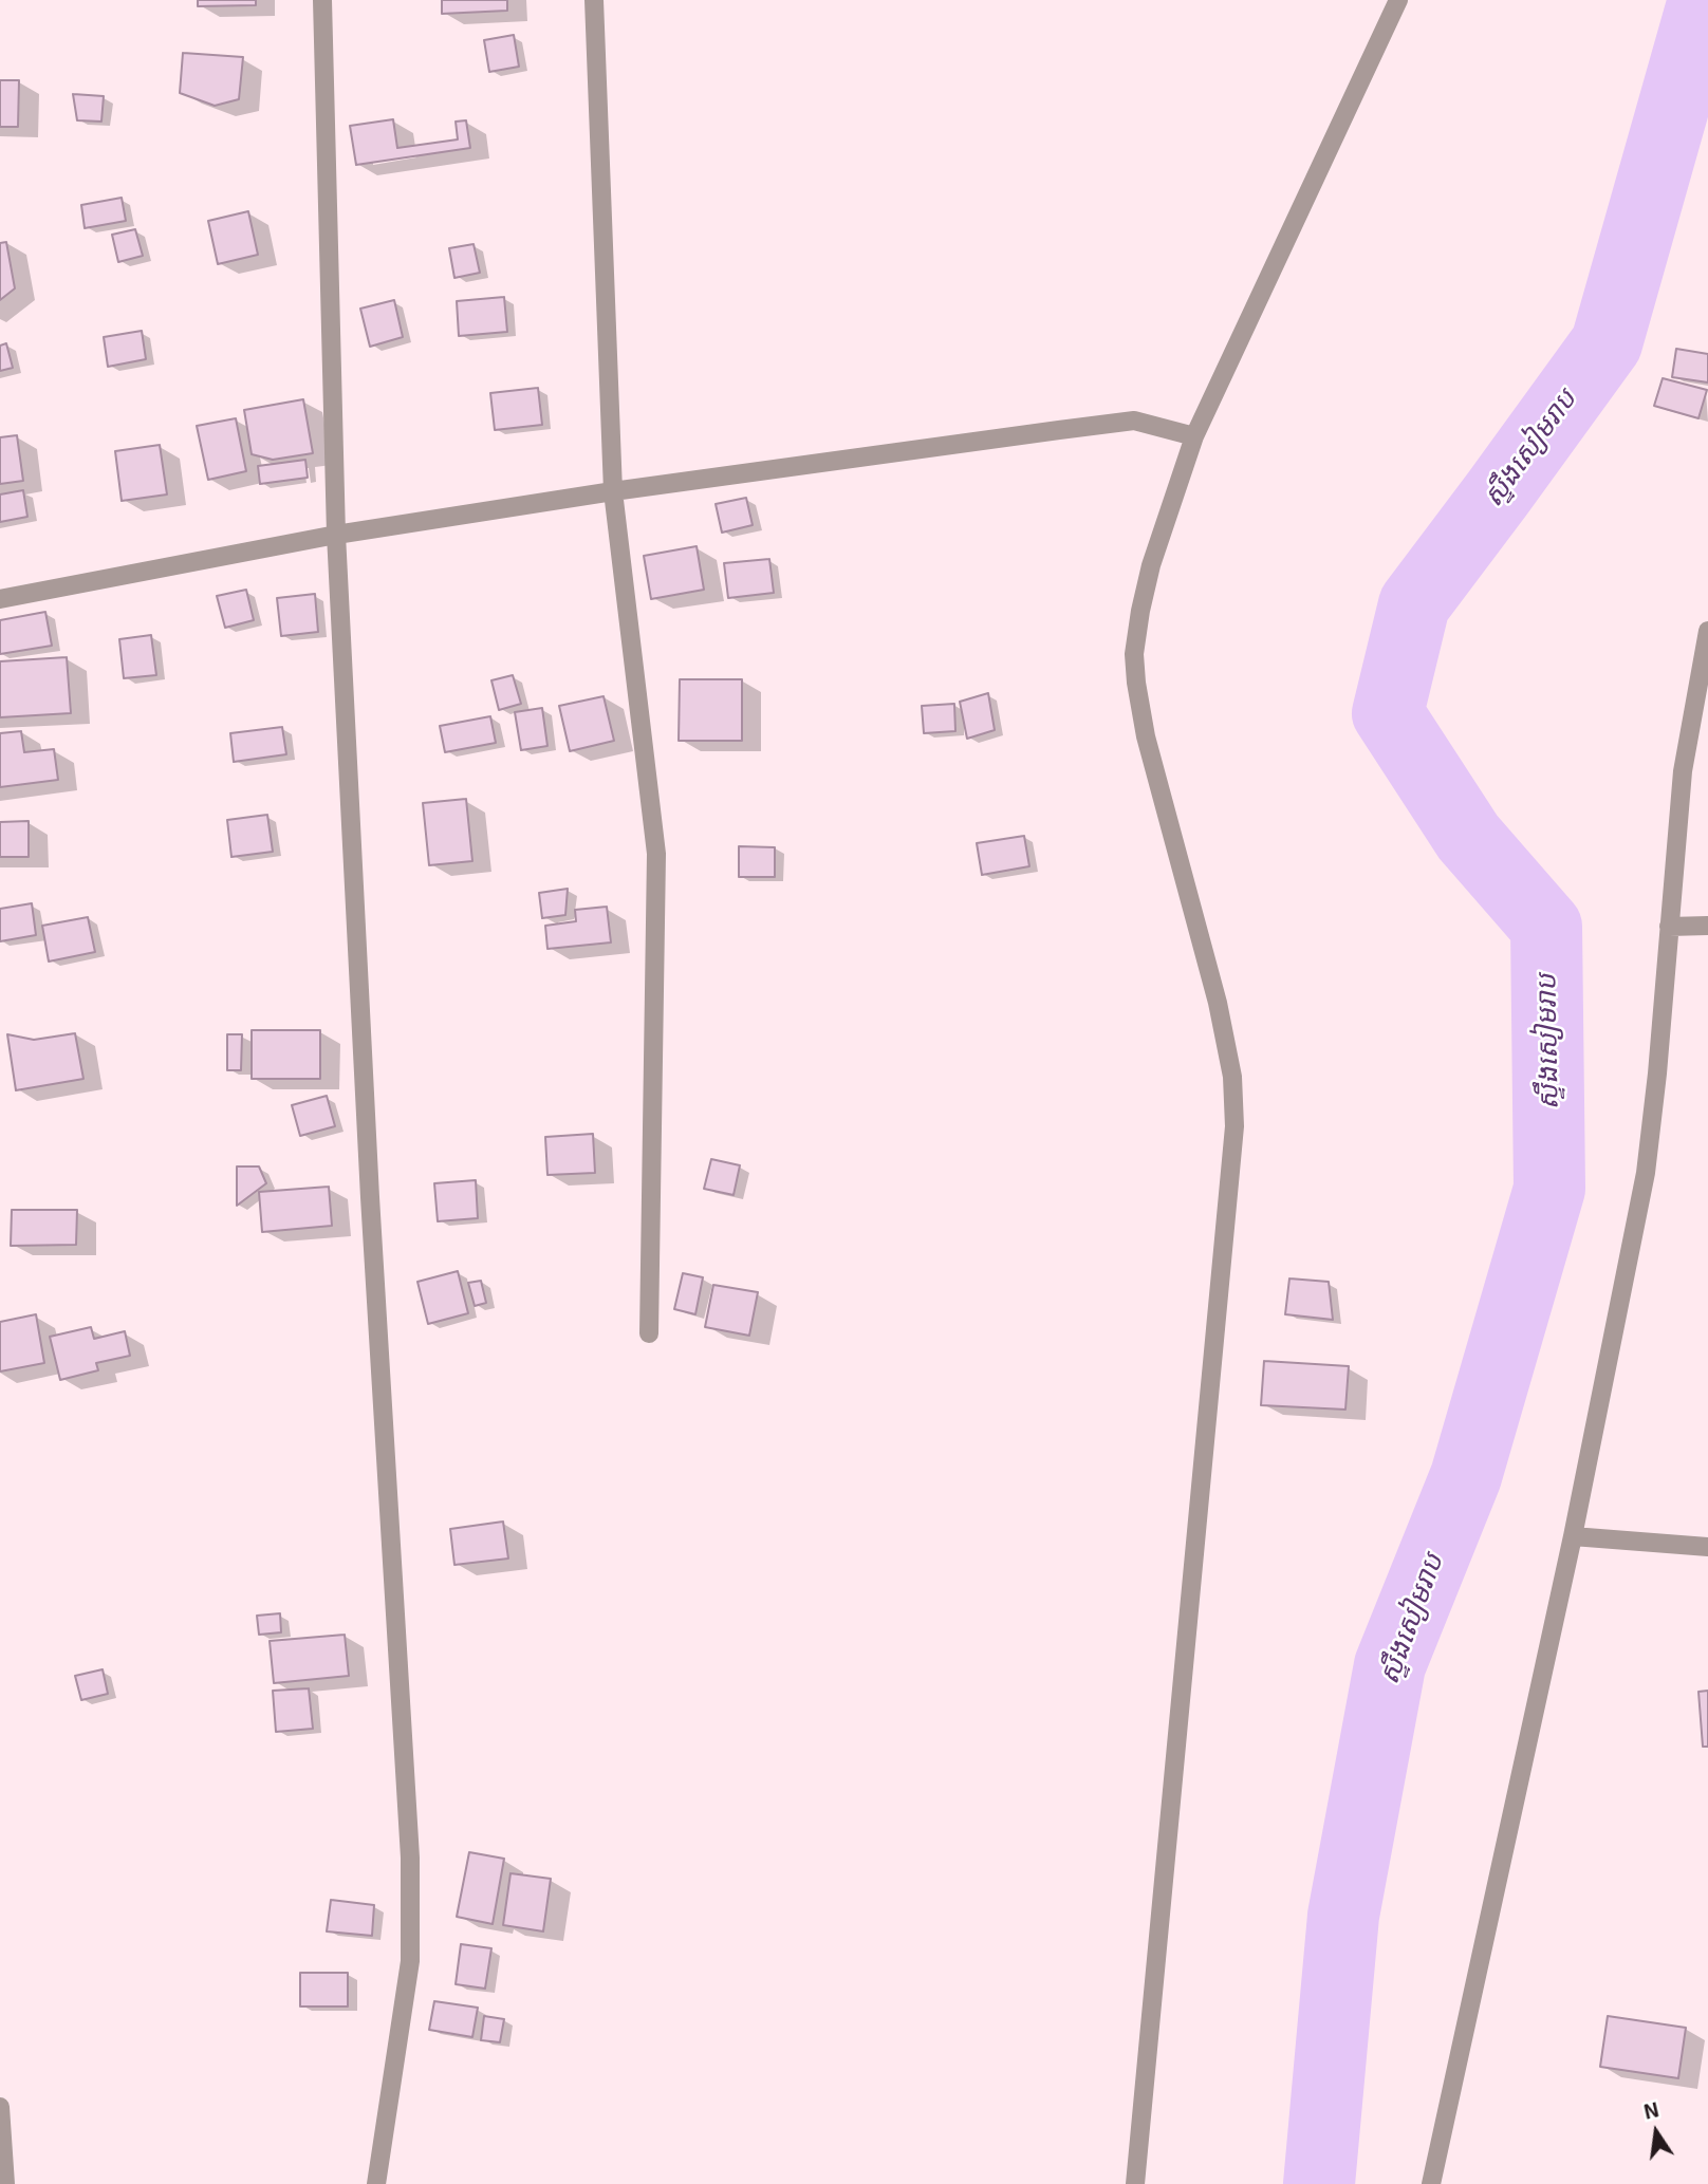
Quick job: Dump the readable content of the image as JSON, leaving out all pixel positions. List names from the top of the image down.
{
  "water": ["ស្ទឹងសៀមរាប"],
  "north": "top"
}
